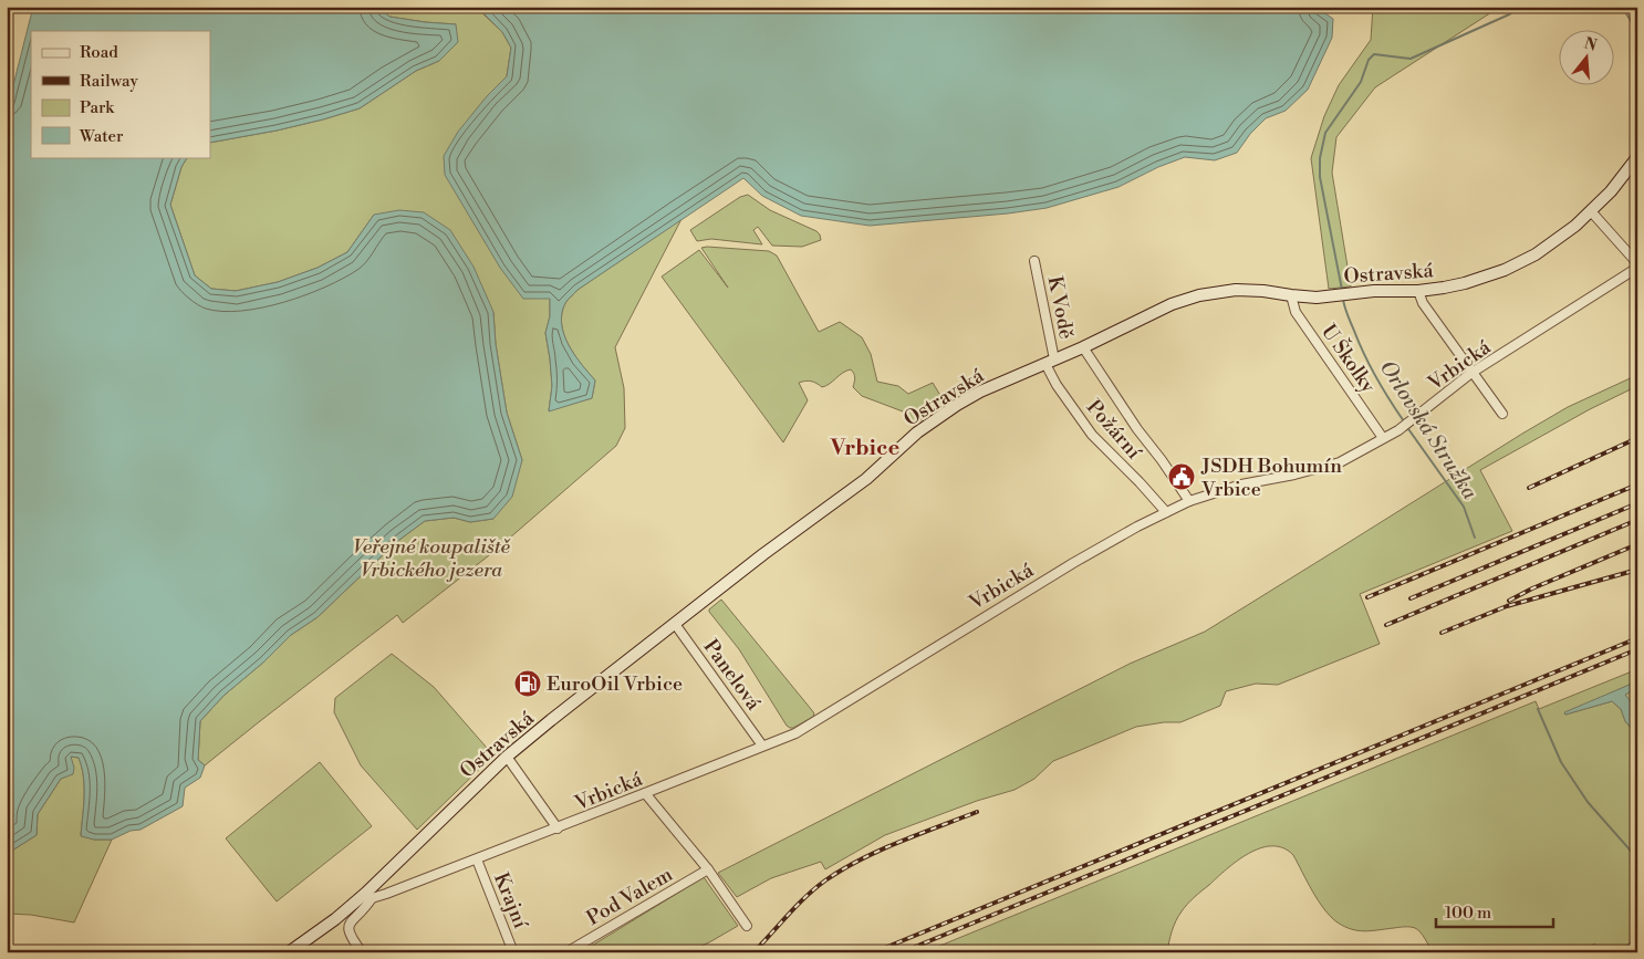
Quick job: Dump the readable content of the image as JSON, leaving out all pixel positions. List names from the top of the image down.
{
  "streets": {
    "main road": ["Ostravská"],
    "street": [
      "K Vodě",
      "U Školky",
      "Vrbická",
      "Požární",
      "Panelová",
      "Pod Valem",
      "Krajní"
    ]
  },
  "crossings": [
    ["Ostravská", "K Vodě"],
    ["Ostravská", "U Školky"],
    ["Ostravská", "Vrbická"],
    ["Ostravská", "Požární"],
    ["Ostravská", "Panelová"],
    ["K Vodě", "Požární"],
    ["U Školky", "Vrbická"],
    ["Vrbická", "Požární"],
    ["Vrbická", "Panelová"],
    ["Vrbická", "Krajní"]
  ],
  "districts": ["Vrbice"],
  "water": ["Orlovská Stružka"],
  "parks": ["Veřejné koupaliště Vrbického jezera"],
  "places": {
    "public building": ["JSDH Bohumín Vrbice"],
    "fuel station": ["EuroOil Vrbice"]
  },
  "legend": [
    "Road",
    "Railway",
    "Park",
    "Water"
  ],
  "scale_bar": "100 m",
  "north": "top"
}
